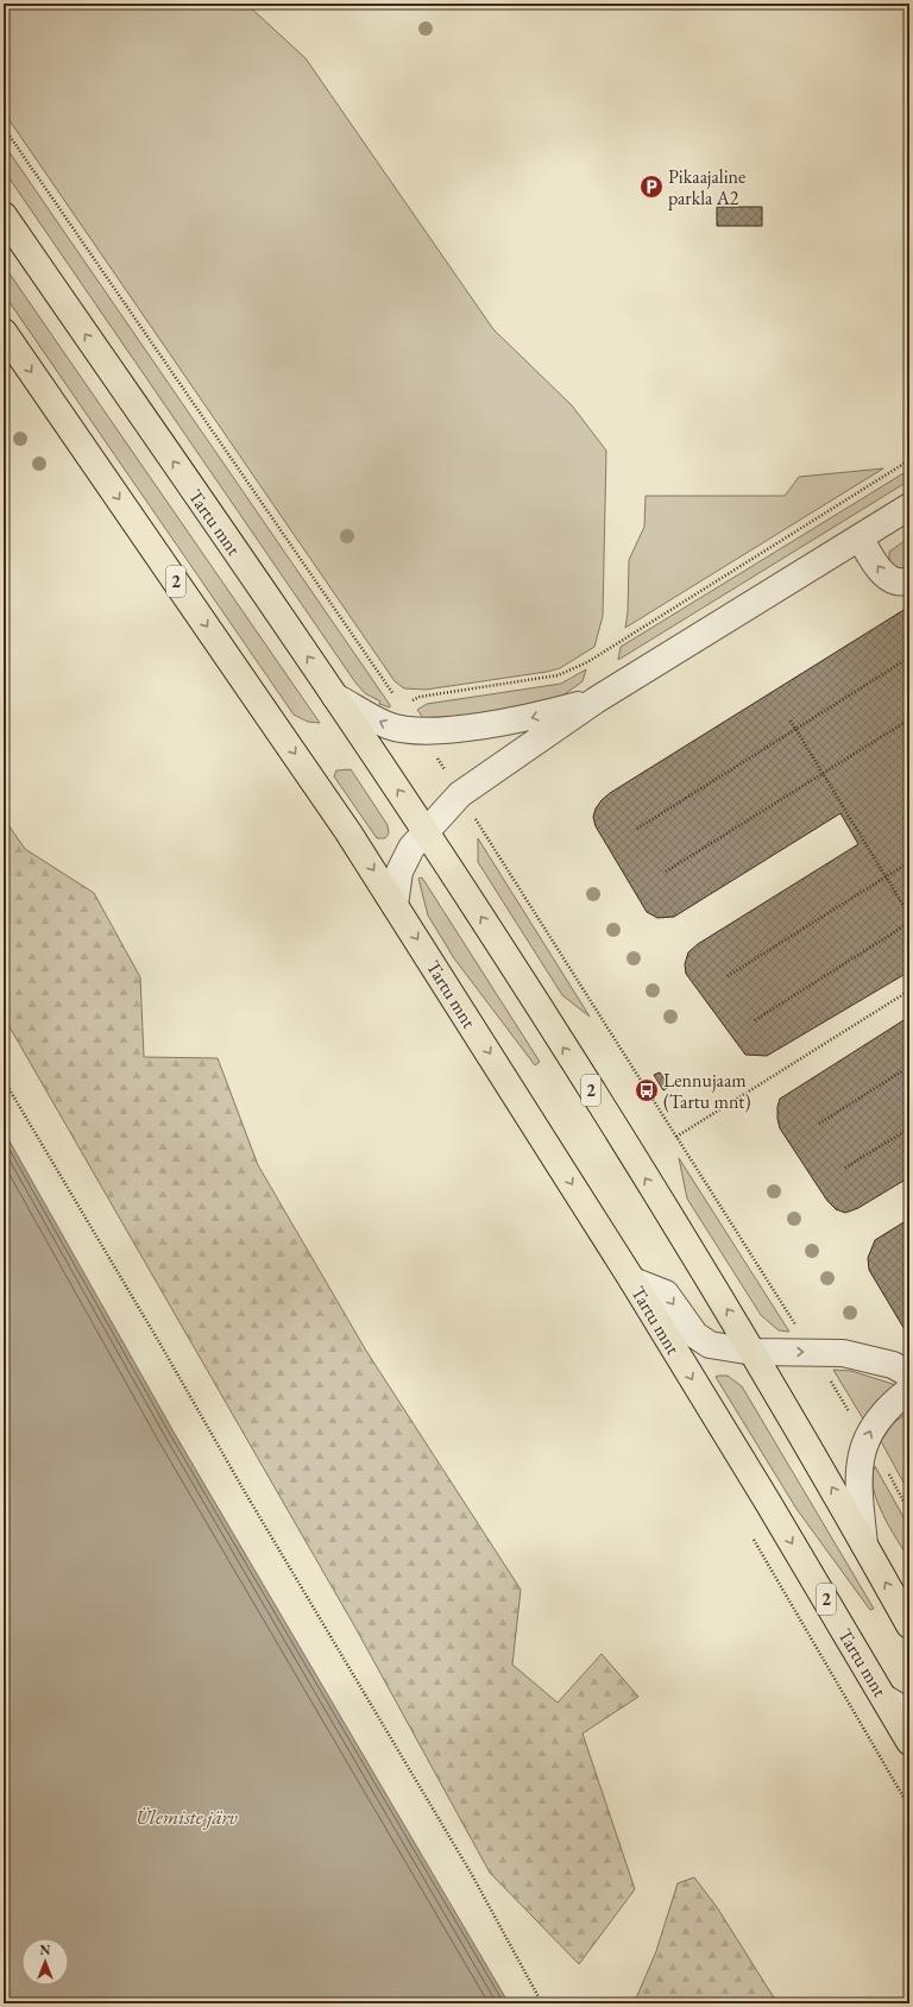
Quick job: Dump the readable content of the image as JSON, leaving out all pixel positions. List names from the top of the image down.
{
  "streets": {
    "highway": ["Tartu mnt", "2"]
  },
  "water": ["Ülemiste järv"],
  "places": {
    "parking": ["Pikaajaline parkla A2"],
    "bus stop": ["Lennujaam (Tartu mnt)"]
  },
  "north": "top"
}
